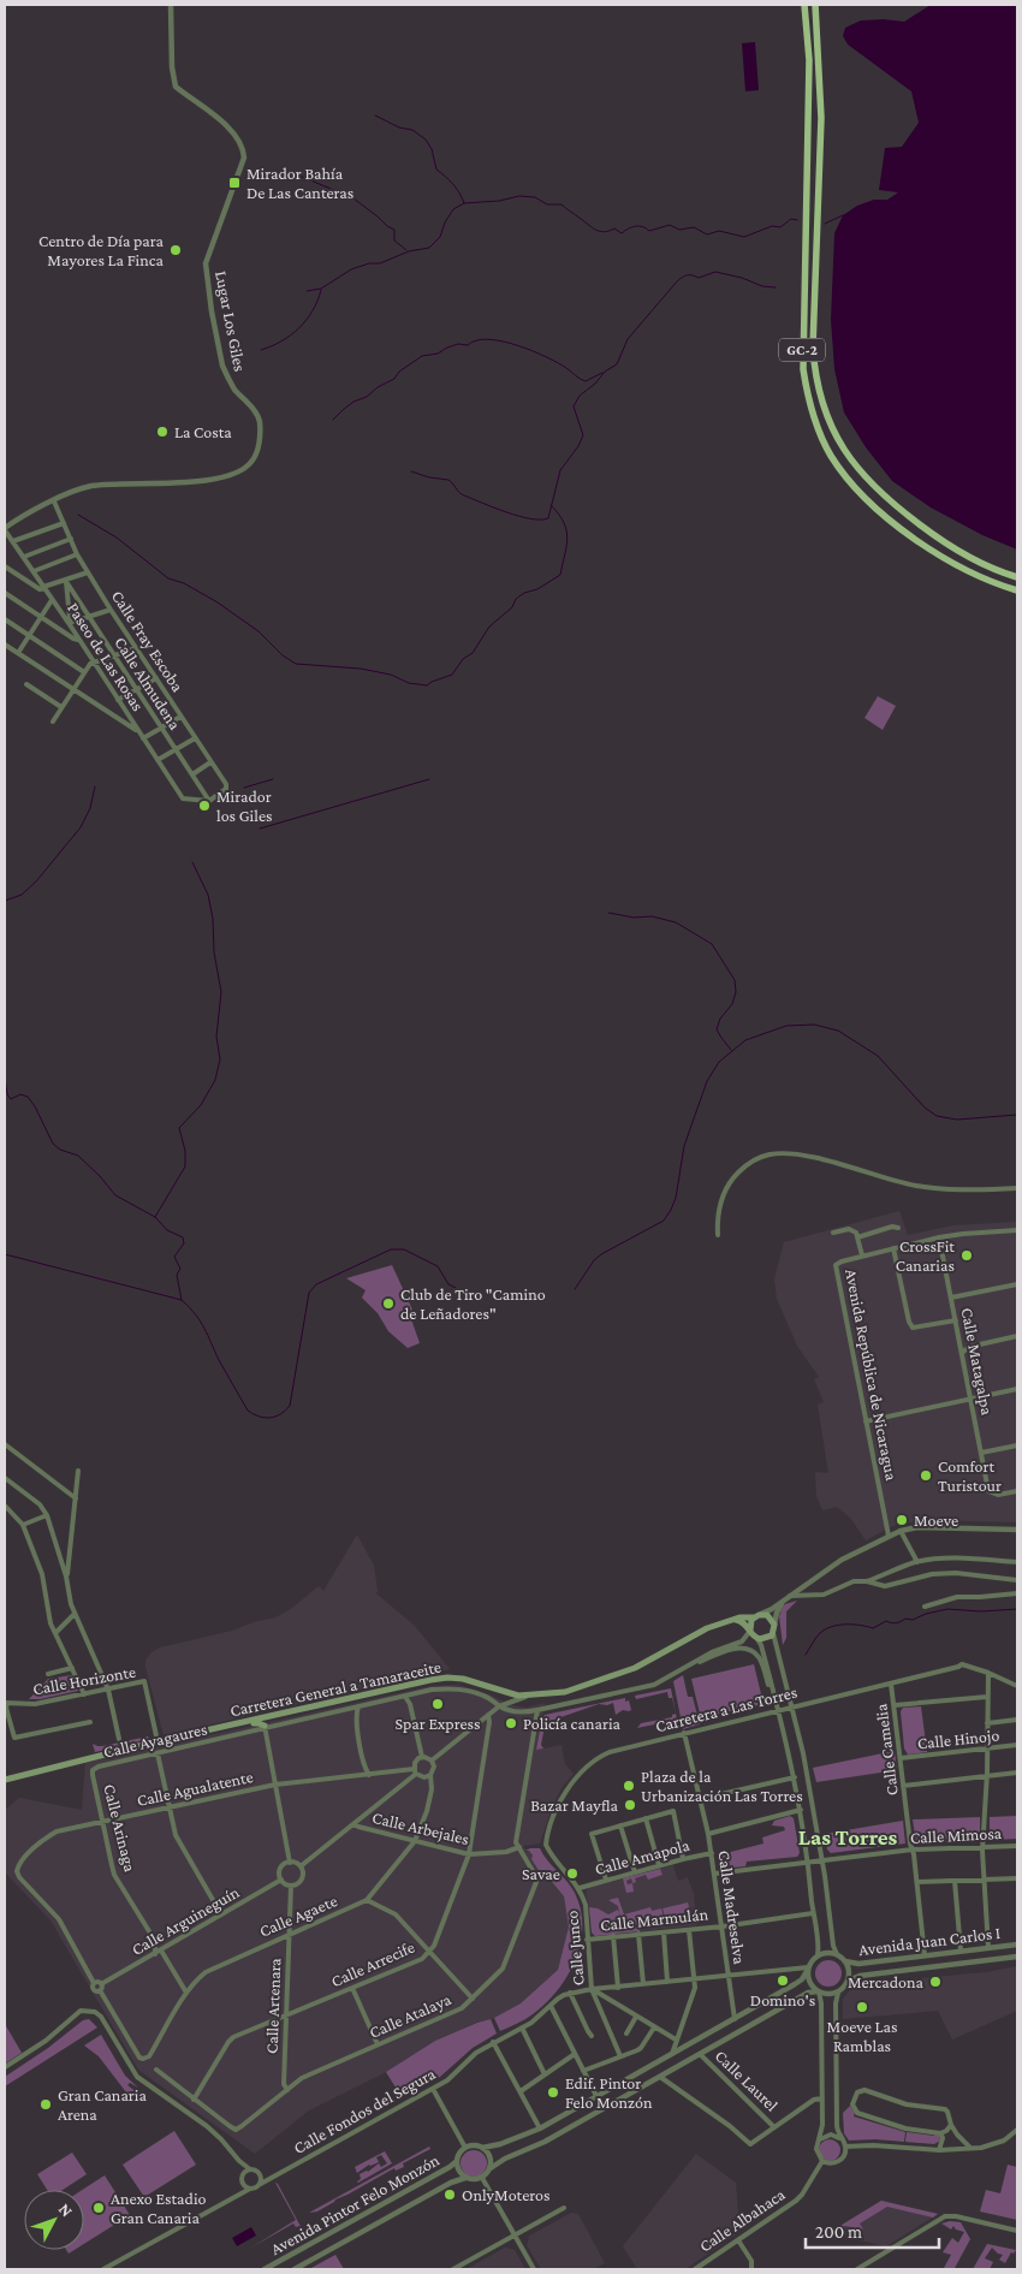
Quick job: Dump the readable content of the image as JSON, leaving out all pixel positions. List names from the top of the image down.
{
  "streets": {
    "highway": ["GC-2"],
    "main road": ["Carretera General a Tamaraceite"],
    "street": [
      "Lugar Los Giles",
      "Calle Fray Escoba",
      "Paseo de Las Rosas",
      "Calle Almudena",
      "Calle Matagalpa",
      "Avenida República de Nicaragua",
      "Calle Horizonte",
      "Carretera a Las Torres",
      "Calle Hinojo",
      "Calle Ayagaures",
      "Calle Camelia",
      "Calle Agualatente",
      "Calle Arinaga",
      "Calle Arbejales",
      "Calle Mimosa",
      "Calle Amapola",
      "Calle Madreselva",
      "Calle Agaete",
      "Calle Marmulán",
      "Calle Arguineguín",
      "Avenida Juan Carlos I",
      "Calle Junco",
      "Calle Arrecife",
      "Calle Artenara",
      "Calle Atalaya",
      "Calle Laurel",
      "Calle Fondos del Segura",
      "Avenida Pintor Felo Monzón",
      "Calle Albahaca"
    ]
  },
  "crossings": [
    ["Lugar Los Giles", "Calle Fray Escoba"],
    ["Calle Fray Escoba", "Paseo de Las Rosas"],
    ["Calle Fray Escoba", "Calle Almudena"],
    ["Paseo de Las Rosas", "Calle Almudena"],
    ["Calle Horizonte", "Carretera General a Tamaraceite"],
    ["Carretera a Las Torres", "Calle Camelia"],
    ["Carretera a Las Torres", "Calle Madreselva"],
    ["Carretera a Las Torres", "Calle Junco"],
    ["Calle Hinojo", "Calle Camelia"],
    ["Calle Ayagaures", "Calle Arinaga"],
    ["Calle Ayagaures", "Calle Atalaya"],
    ["Calle Camelia", "Calle Mimosa"],
    ["Calle Camelia", "Avenida Juan Carlos I"],
    ["Calle Agualatente", "Calle Arinaga"],
    ["Calle Agualatente", "Calle Agaete"],
    ["Calle Arinaga", "Calle Arguineguín"],
    ["Calle Arbejales", "Calle Agaete"],
    ["Calle Arbejales", "Calle Arrecife"],
    ["Calle Arbejales", "Calle Atalaya"],
    ["Calle Mimosa", "Calle Madreselva"],
    ["Calle Amapola", "Calle Madreselva"],
    ["Calle Amapola", "Calle Junco"],
    ["Calle Madreselva", "Calle Marmulán"],
    ["Calle Madreselva", "Calle Fondos del Segura"],
    ["Calle Agaete", "Calle Artenara"],
    ["Calle Marmulán", "Calle Junco"],
    ["Calle Arguineguín", "Calle Artenara"],
    ["Avenida Juan Carlos I", "Calle Fondos del Segura"],
    ["Calle Junco", "Calle Fondos del Segura"],
    ["Calle Arrecife", "Calle Artenara"],
    ["Calle Arrecife", "Calle Atalaya"],
    ["Calle Artenara", "Calle Atalaya"]
  ],
  "districts": ["Las Torres"],
  "places": {
    "transit": ["Mirador Bahía De Las Canteras"],
    "other": [
      "Centro de Día para Mayores La Finca",
      "La Costa",
      "Mirador los Giles",
      "CrossFit Canarias",
      "Club de Tiro \"Camino de Leñadores\"",
      "Comfort Turistour",
      "Moeve",
      "Spar Express",
      "Policía canaria",
      "Plaza de la Urbanización Las Torres",
      "Bazar Mayfla",
      "Savae",
      "Domino's",
      "Mercadona",
      "Moeve Las Ramblas",
      "Edif. Pintor Felo Monzón",
      "Gran Canaria Arena",
      "OnlyMoteros",
      "Anexo Estadio Gran Canaria"
    ]
  },
  "scale_bar": "200 m",
  "north": "top right"
}
